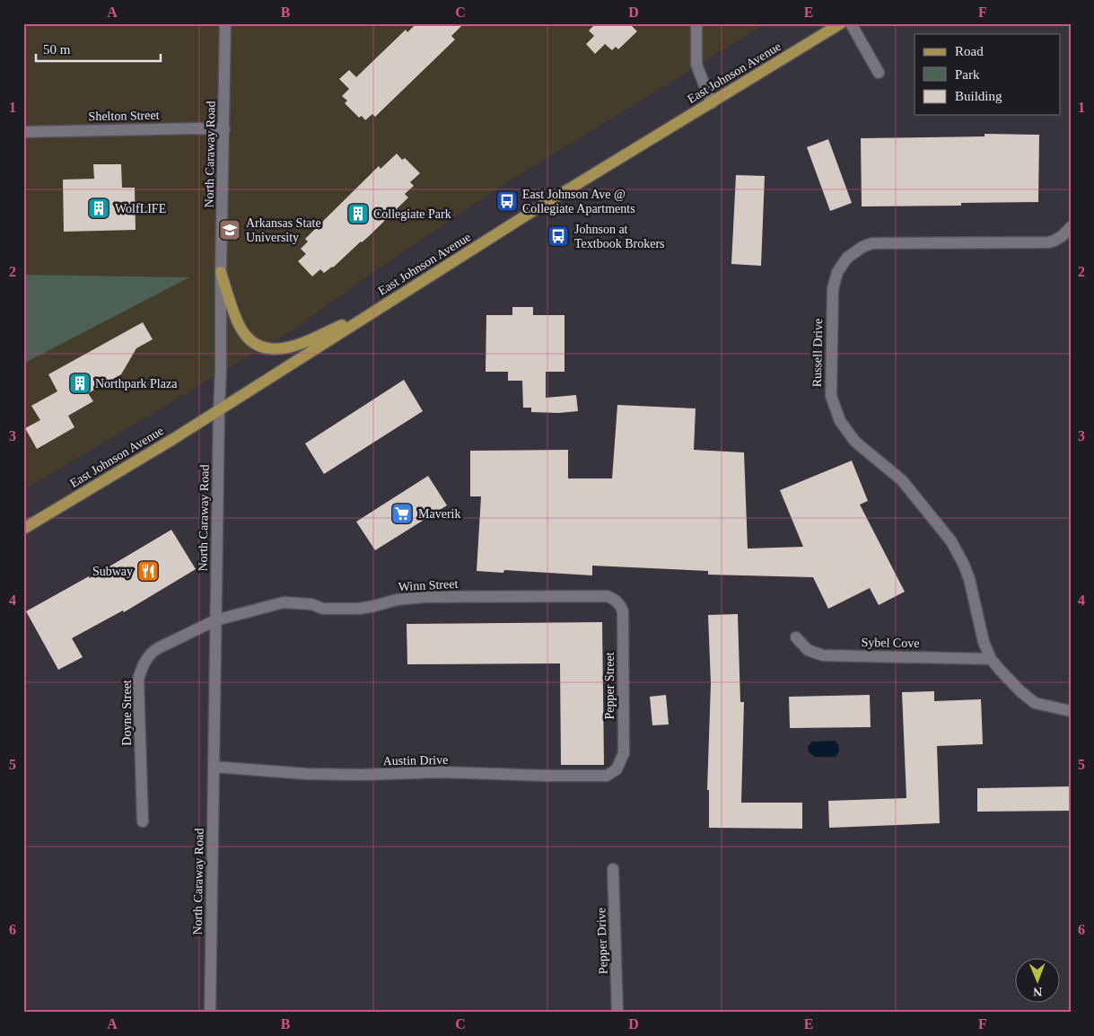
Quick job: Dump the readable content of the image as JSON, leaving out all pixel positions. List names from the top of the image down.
{
  "streets": {
    "main road": ["East Johnson Avenue"],
    "street": [
      "Shelton Street",
      "North Caraway Road",
      "Russell Drive",
      "Winn Street",
      "Sybel Cove",
      "Pepper Street",
      "Doyne Street",
      "Austin Drive",
      "Pepper Drive"
    ]
  },
  "crossings": [
    ["East Johnson Avenue", "North Caraway Road"],
    ["Shelton Street", "North Caraway Road"],
    ["North Caraway Road", "Winn Street"],
    ["North Caraway Road", "Doyne Street"],
    ["North Caraway Road", "Austin Drive"],
    ["Russell Drive", "Sybel Cove"],
    ["Winn Street", "Pepper Street"],
    ["Winn Street", "Doyne Street"],
    ["Pepper Street", "Austin Drive"]
  ],
  "places": {
    "bus stop": ["East Johnson Ave @ Collegiate Apartments", "Johnson at Textbook Brokers"],
    "building": ["WolfLIFE", "Collegiate Park", "Northpark Plaza"],
    "school or university": ["Arkansas State University"],
    "supermarket": ["Maverik"],
    "restaurant": ["Subway"]
  },
  "legend": ["Road", "Park", "Building"],
  "scale_bar": "50 m",
  "north": "bottom",
  "grid": {
    "columns": [
      "A",
      "B",
      "C",
      "D",
      "E",
      "F"
    ],
    "rows": [
      "1",
      "2",
      "3",
      "4",
      "5",
      "6"
    ]
  }
}
